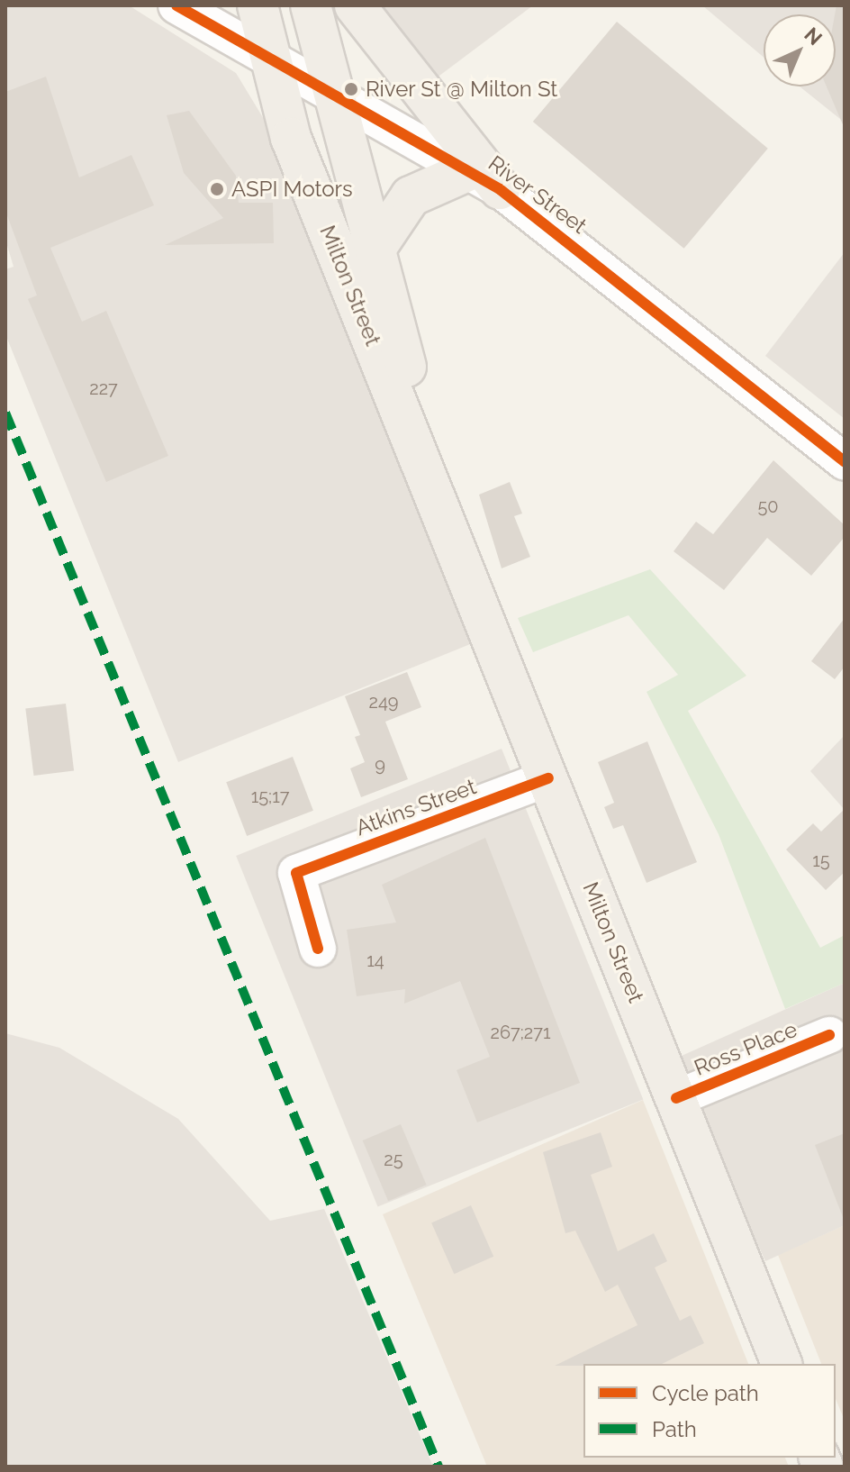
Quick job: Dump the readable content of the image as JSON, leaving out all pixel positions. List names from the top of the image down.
{
  "streets": {
    "main road": ["Milton Street"],
    "street": ["River Street", "Atkins Street", "Ross Place"]
  },
  "crossings": [
    ["River Street", "Milton Street"],
    ["Milton Street", "Atkins Street"],
    ["Milton Street", "Ross Place"]
  ],
  "places": ["River St @ Milton St", "ASPI Motors"],
  "house_numbers": [
    "227",
    "50",
    "249",
    "9",
    "15;17",
    "15",
    "14",
    "267;271",
    "25"
  ],
  "legend": ["Cycle path", "Path"],
  "north": "top right"
}
